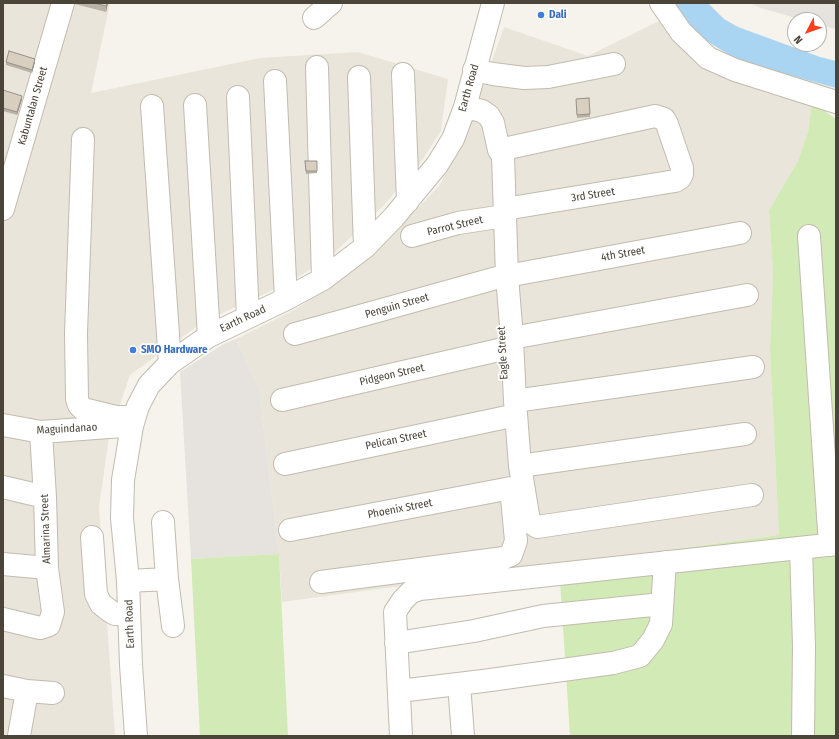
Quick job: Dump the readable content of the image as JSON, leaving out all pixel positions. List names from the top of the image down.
{
  "streets": {
    "street": [
      "Earth Road",
      "Kabuntalan Street",
      "3rd Street",
      "Parrot Street",
      "4th Street",
      "Penguin Street",
      "Eagle Street",
      "Pidgeon Street",
      "Maguindanao",
      "Pelican Street",
      "Phoenix Street",
      "Almarina Street"
    ]
  },
  "crossings": [
    ["Earth Road", "Eagle Street"],
    ["Earth Road", "Maguindanao"],
    ["3rd Street", "Parrot Street"],
    ["3rd Street", "Eagle Street"],
    ["Parrot Street", "Eagle Street"],
    ["4th Street", "Penguin Street"],
    ["4th Street", "Eagle Street"],
    ["Penguin Street", "Eagle Street"],
    ["Eagle Street", "Pidgeon Street"],
    ["Eagle Street", "Pelican Street"],
    ["Eagle Street", "Phoenix Street"],
    ["Maguindanao", "Almarina Street"]
  ],
  "places": ["Dali", "SMO Hardware"],
  "north": "bottom left"
}
